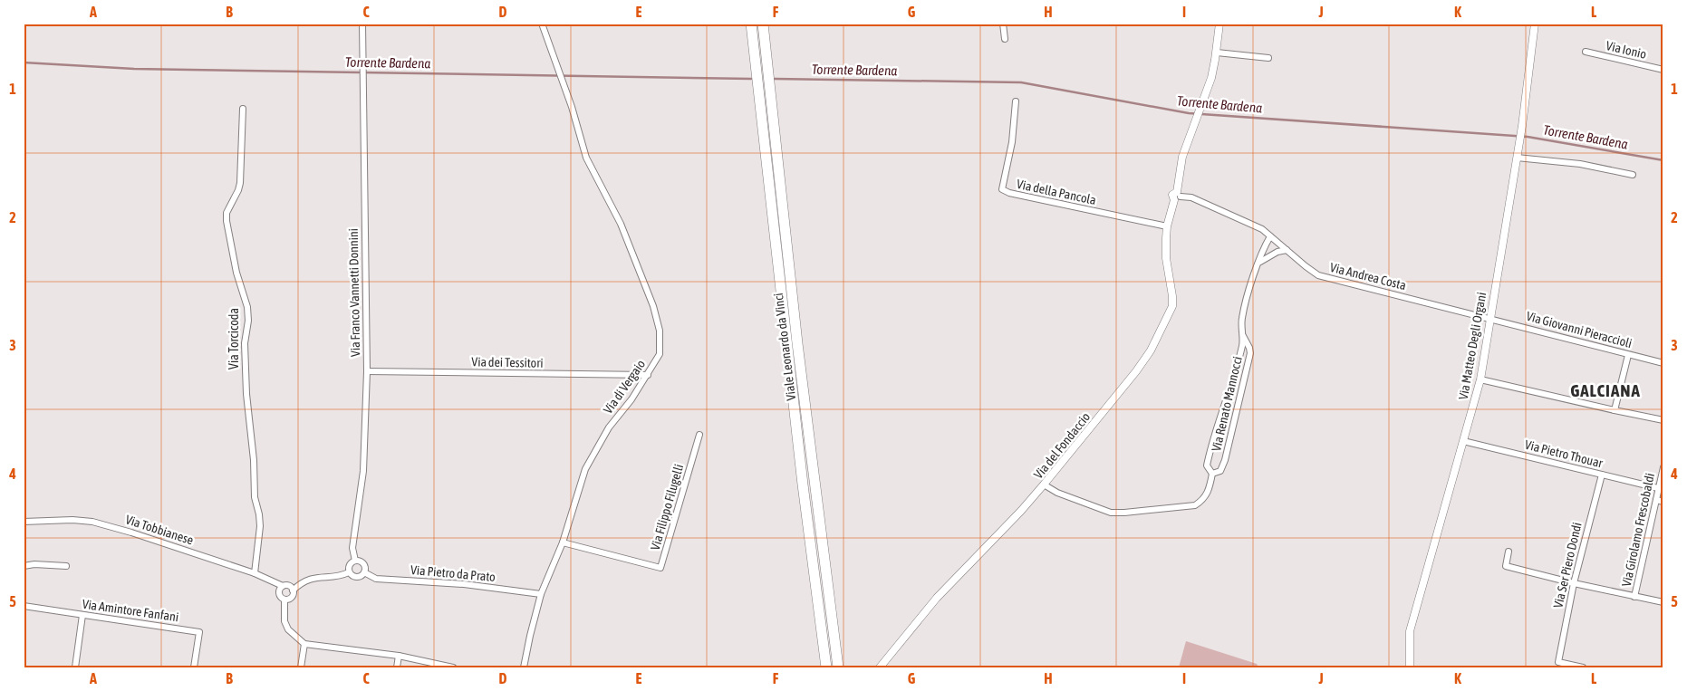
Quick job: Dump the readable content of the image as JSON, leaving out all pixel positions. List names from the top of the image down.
{
  "streets": {
    "highway": ["Viale Leonardo da Vinci"],
    "street": [
      "Via Ionio",
      "Via della Pancola",
      "Via Andrea Costa",
      "Via Franco Vannetti Donnini",
      "Via Giovanni Pieraccioli",
      "Via Torcicoda",
      "Via Matteo Degli Organi",
      "Via dei Tessitori",
      "Via di Vergaio",
      "Via Renato Mannocci",
      "Via del Fondaccio",
      "Via Pietro Thouar",
      "Via Filippo Filugelli",
      "Via Tobbianese",
      "Via Girolamo Frescobaldi",
      "Via Ser Piero Dondi",
      "Via Pietro da Prato",
      "Via Amintore Fanfani"
    ]
  },
  "crossings": [
    ["Via della Pancola", "Via del Fondaccio"],
    ["Via Andrea Costa", "Via Giovanni Pieraccioli"],
    ["Via Andrea Costa", "Via Matteo Degli Organi"],
    ["Via Andrea Costa", "Via Renato Mannocci"],
    ["Via Andrea Costa", "Via del Fondaccio"],
    ["Via Franco Vannetti Donnini", "Via dei Tessitori"],
    ["Via Franco Vannetti Donnini", "Via Pietro da Prato"],
    ["Via Giovanni Pieraccioli", "Via Matteo Degli Organi"],
    ["Via Torcicoda", "Via Tobbianese"],
    ["Via Matteo Degli Organi", "Via Pietro Thouar"],
    ["Via dei Tessitori", "Via di Vergaio"],
    ["Via di Vergaio", "Via Filippo Filugelli"],
    ["Via di Vergaio", "Via Pietro da Prato"],
    ["Via Renato Mannocci", "Via del Fondaccio"],
    ["Via Pietro Thouar", "Via Girolamo Frescobaldi"],
    ["Via Pietro Thouar", "Via Ser Piero Dondi"]
  ],
  "districts": ["GALCIANA"],
  "water": ["Torrente Bardena"],
  "grid": {
    "columns": [
      "A",
      "B",
      "C",
      "D",
      "E",
      "F",
      "G",
      "H",
      "I",
      "J",
      "K",
      "L"
    ],
    "rows": [
      "1",
      "2",
      "3",
      "4",
      "5"
    ]
  }
}
